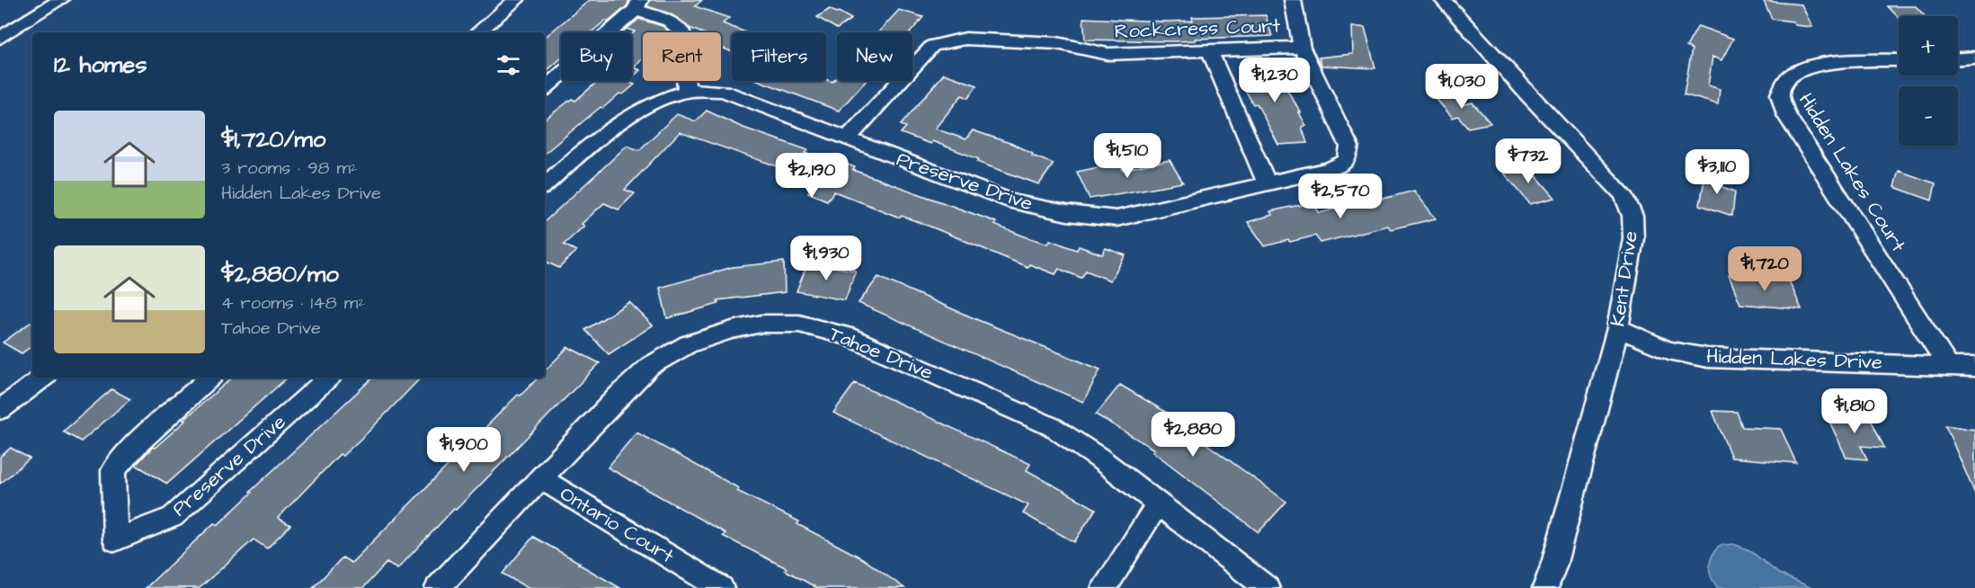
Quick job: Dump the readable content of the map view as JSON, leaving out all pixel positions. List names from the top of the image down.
{
  "streets": {
    "street": [
      "Rockcress Court",
      "Hidden Lakes Court",
      "Preserve Drive",
      "Kent Drive",
      "Tahoe Drive",
      "Hidden Lakes Drive",
      "Ontario Court"
    ]
  },
  "crossings": [
    ["Rockcress Court", "Preserve Drive"],
    ["Hidden Lakes Court", "Hidden Lakes Drive"],
    ["Kent Drive", "Hidden Lakes Drive"],
    ["Tahoe Drive", "Ontario Court"]
  ],
  "page": {
    "map_buttons": ["+", "−"],
    "chip": [
      "Buy",
      "Rent",
      "Filters",
      "New"
    ],
    "heading": "12 homes",
    "price": [
      "$1,230",
      "$1,030",
      "$1,510",
      "$732",
      "$3,110",
      "$2,190",
      "$2,570",
      "$1,930",
      "$1,720",
      "$1,810",
      "$2,880",
      "$1,900"
    ],
    "list": [
      {
        "name": "$1,720/mo",
        "note": "3 rooms · 98 m² · Hidden Lakes Drive"
      },
      {
        "name": "$2,880/mo",
        "note": "4 rooms · 148 m² · Tahoe Drive"
      }
    ]
  }
}
